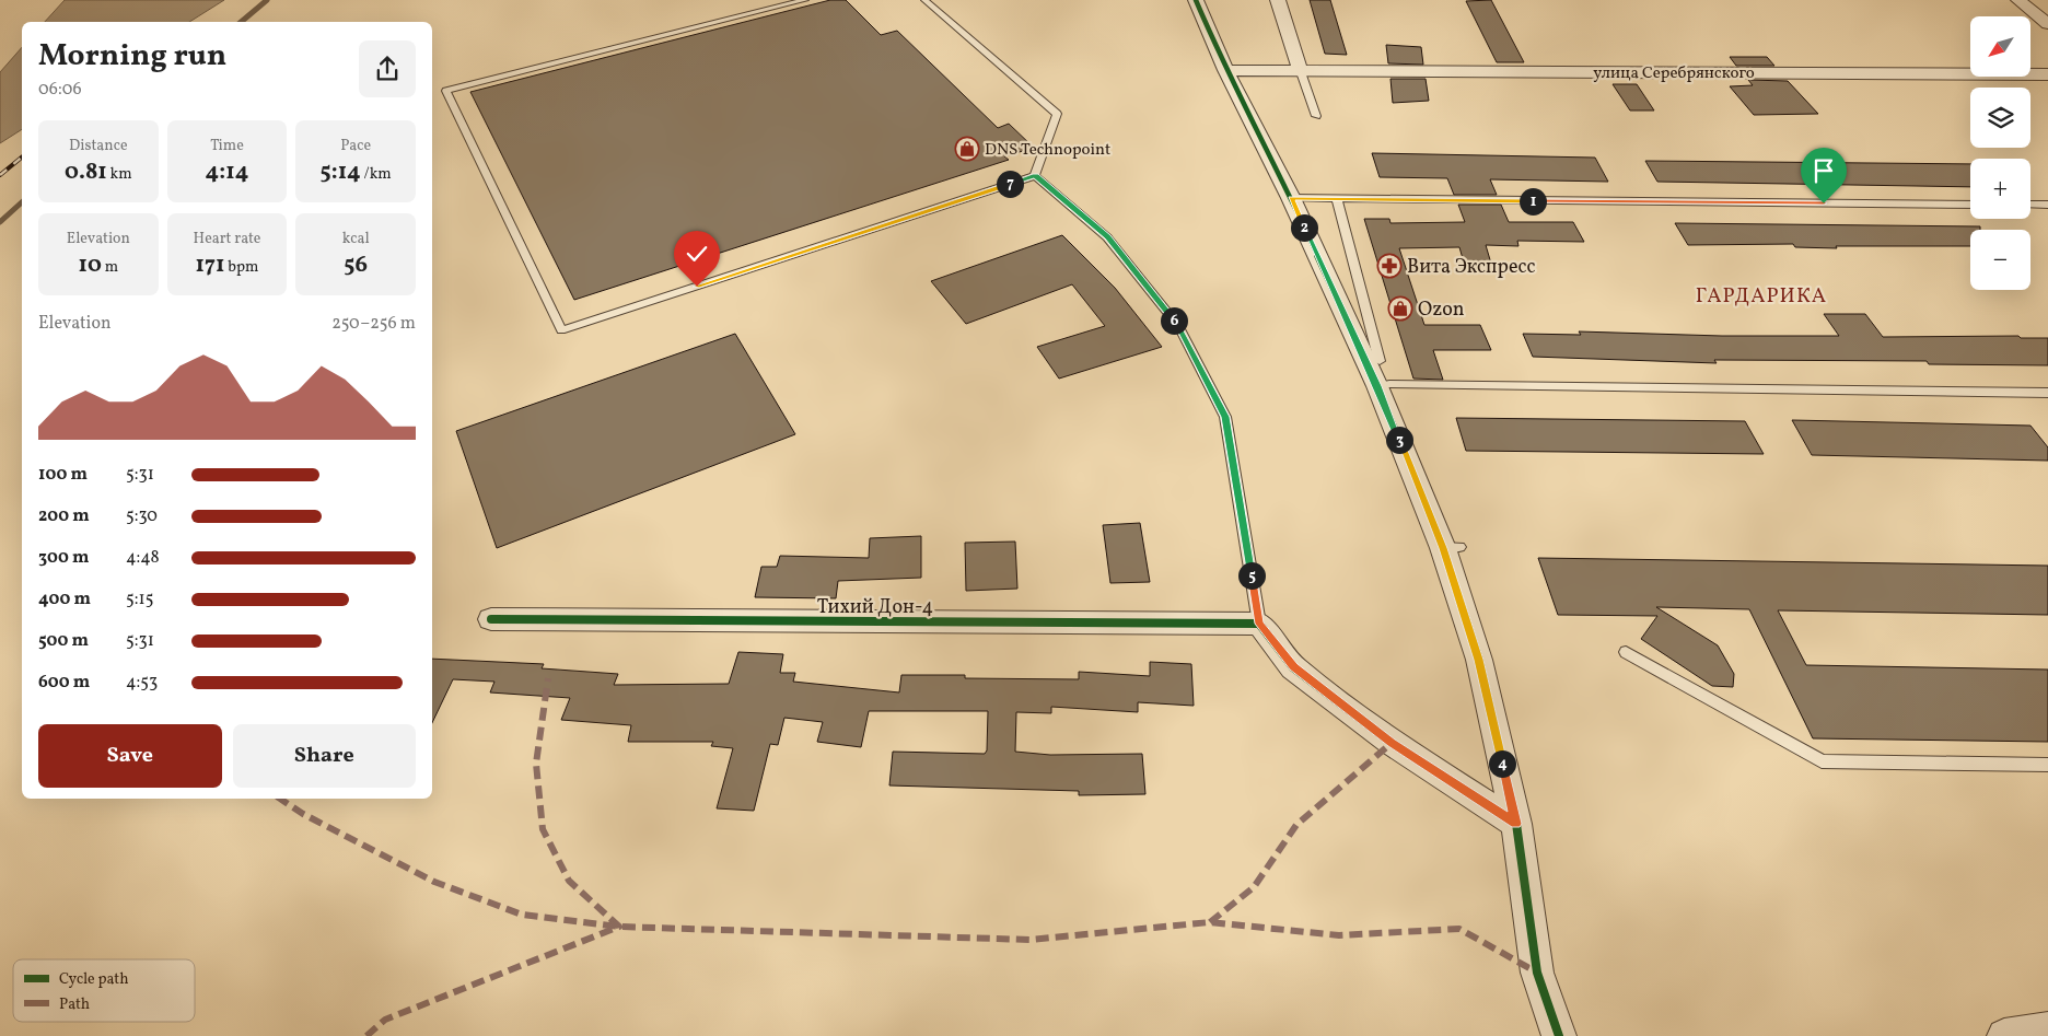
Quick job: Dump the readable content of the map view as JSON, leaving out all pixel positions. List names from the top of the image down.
{
  "streets": {
    "street": ["улица Серебрянского", "Тихий Дон-4"]
  },
  "districts": ["ГАРДАРИКА"],
  "places": {
    "shop": ["DNS Technopoint", "Ozon"],
    "pharmacy": ["Вита Экспресс"]
  },
  "legend": ["Cycle path", "Path"],
  "north": "bottom left",
  "page": {
    "map_buttons": ["+", "−"],
    "heading": ["Morning run", "06:06"],
    "stats": [
      ["Distance", "0.81 km"],
      ["Time", "4:14"],
      ["Pace", "5:14 /km"],
      ["Elevation", "10 m"],
      ["Heart rate", "171 bpm"],
      ["kcal", "56"]
    ],
    "pins": [
      "7",
      "1",
      "2",
      "6",
      "3",
      "5",
      "4"
    ],
    "chart": ["Elevation", "250–256 m"],
    "list": [
      {
        "name": "100 m",
        "note": "5:31"
      },
      {
        "name": "200 m",
        "note": "5:30"
      },
      {
        "name": "300 m",
        "note": "4:48"
      },
      {
        "name": "400 m",
        "note": "5:15"
      },
      {
        "name": "500 m",
        "note": "5:31"
      },
      {
        "name": "600 m",
        "note": "4:53"
      }
    ],
    "buttons": ["Save", "Share"]
  }
}
